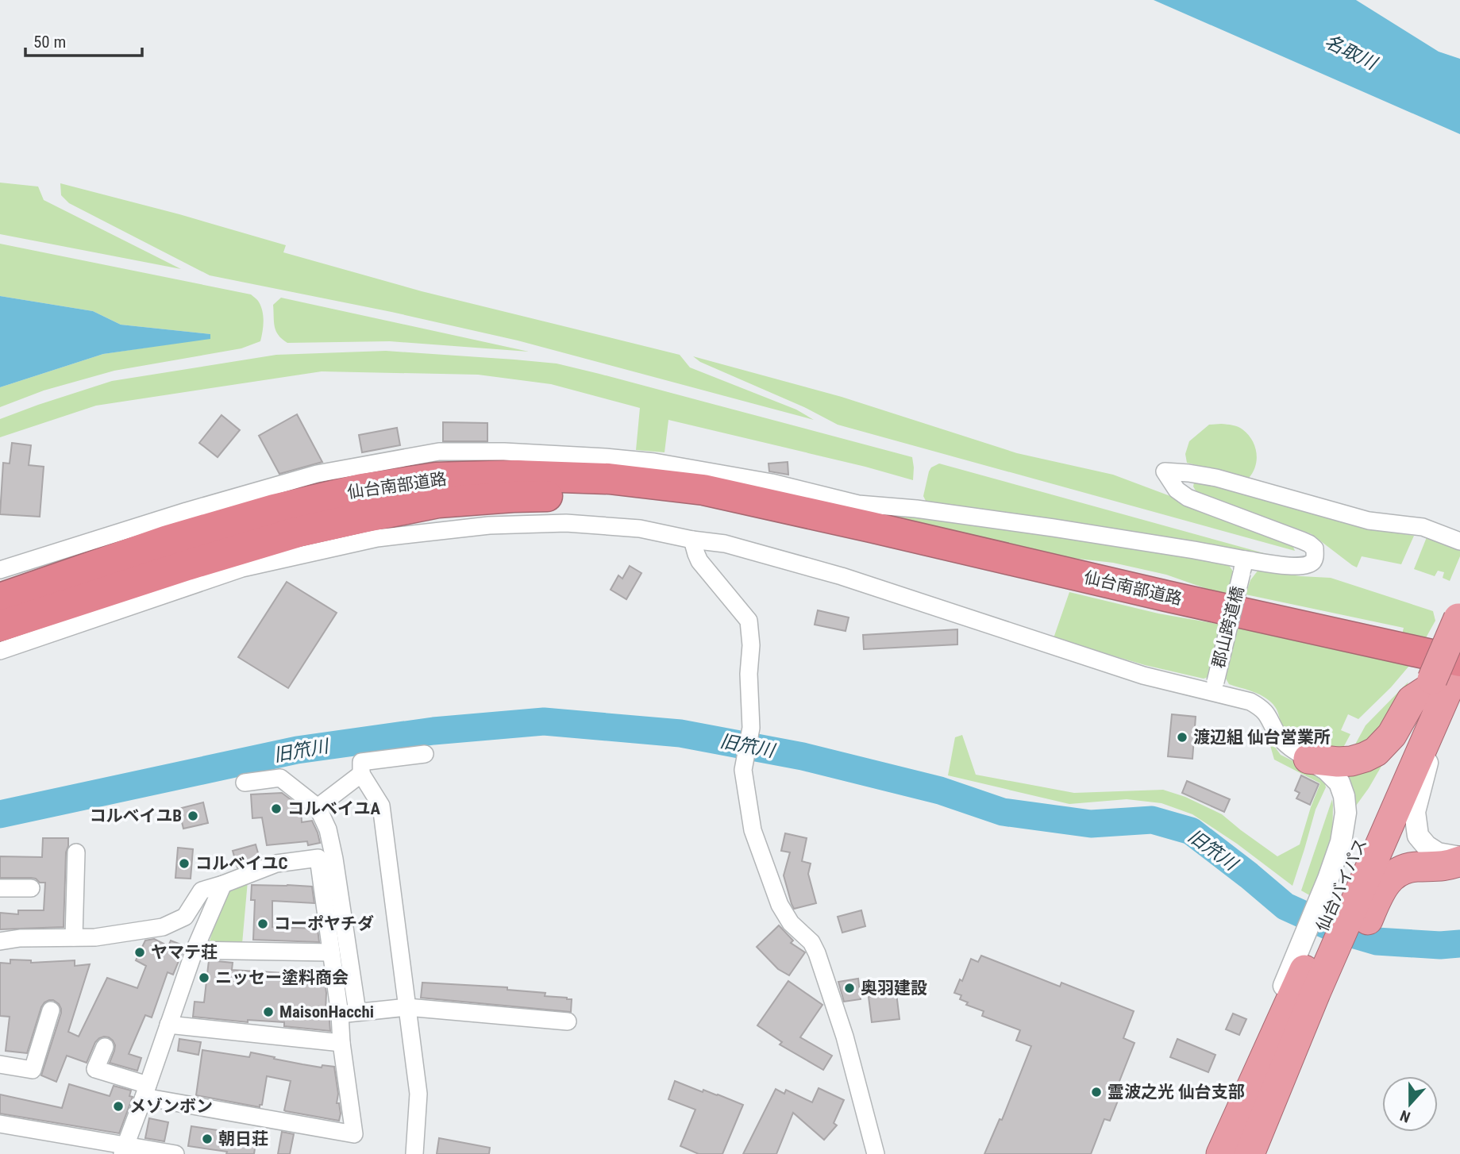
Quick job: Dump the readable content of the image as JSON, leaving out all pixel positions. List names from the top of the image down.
{
  "streets": {
    "highway": ["仙台南部道路", "仙台バイパス"],
    "street": ["郡山跨道橋"]
  },
  "crossings": [
    ["仙台南部道路", "仙台バイパス"]
  ],
  "water": ["名取川", "旧笊川"],
  "places": [
    "渡辺組 仙台営業所",
    "コルベイユA",
    "コルベイユB",
    "コルベイユC",
    "コーポヤチダ",
    "ヤマテ荘",
    "ニッセー塗料商会",
    "奥羽建設",
    "MaisonHacchi",
    "霊波之光 仙台支部",
    "メゾンボン",
    "朝日荘"
  ],
  "scale_bar": "50 m",
  "north": "bottom"
}
